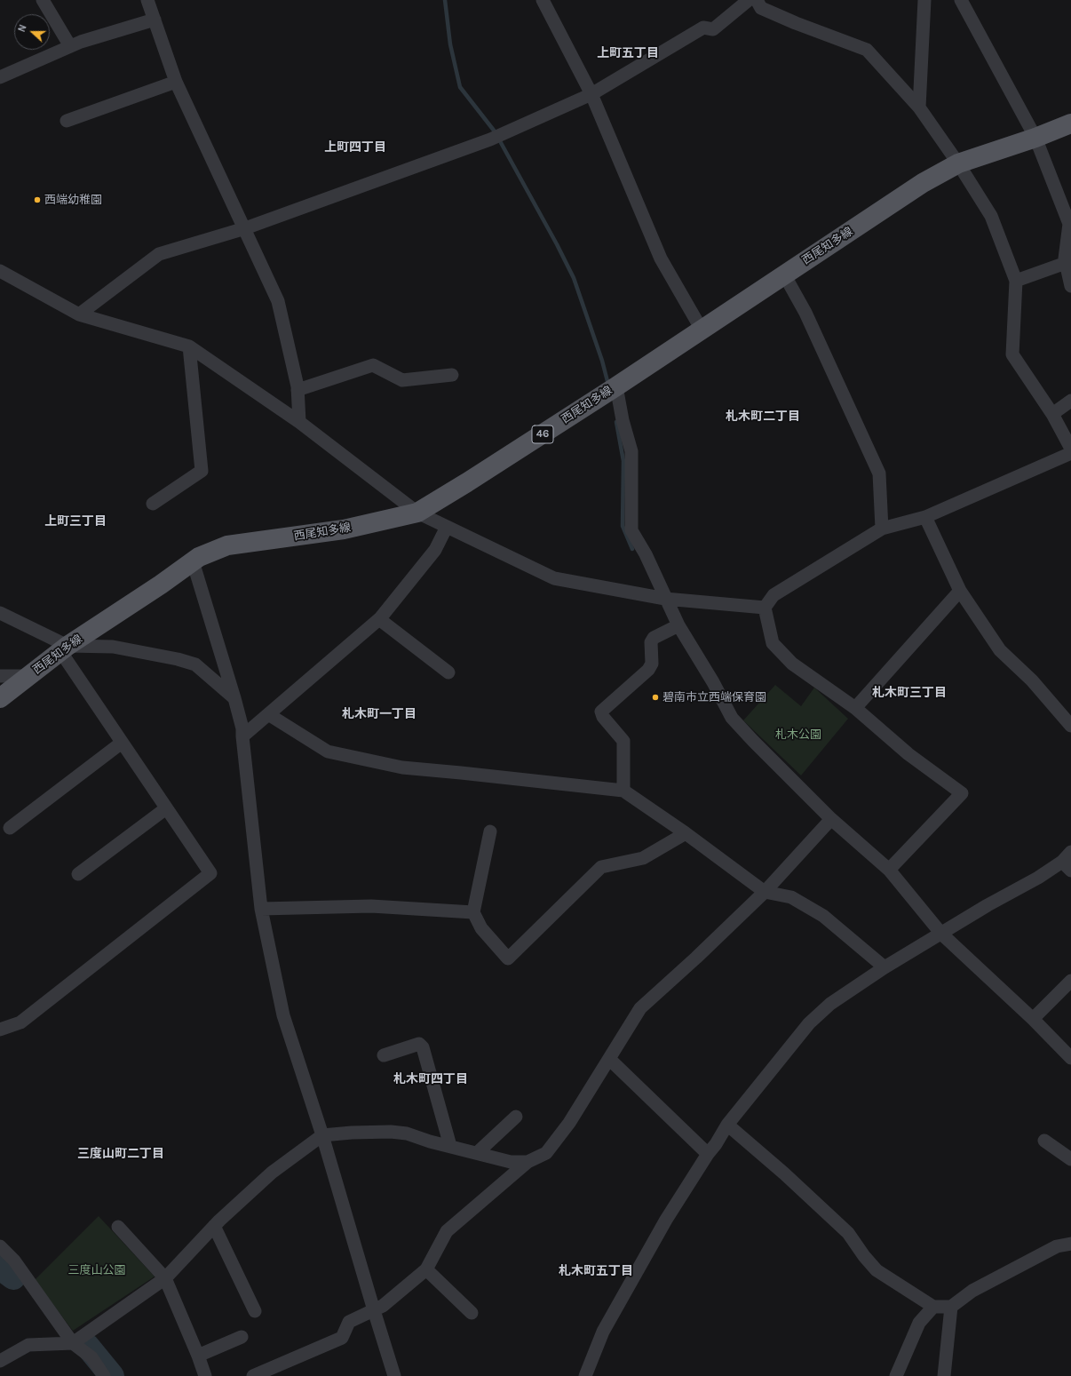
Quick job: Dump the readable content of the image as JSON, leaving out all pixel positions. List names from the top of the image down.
{
  "streets": {
    "main road": ["西尾知多線", "46"]
  },
  "districts": [
    "上町五丁目",
    "上町四丁目",
    "札木町二丁目",
    "上町三丁目",
    "札木町三丁目",
    "札木町一丁目",
    "札木町四丁目",
    "三度山町二丁目",
    "札木町五丁目"
  ],
  "parks": ["札木公園", "三度山公園"],
  "places": ["西端幼稚園", "碧南市立西端保育園"],
  "north": "left"
}
